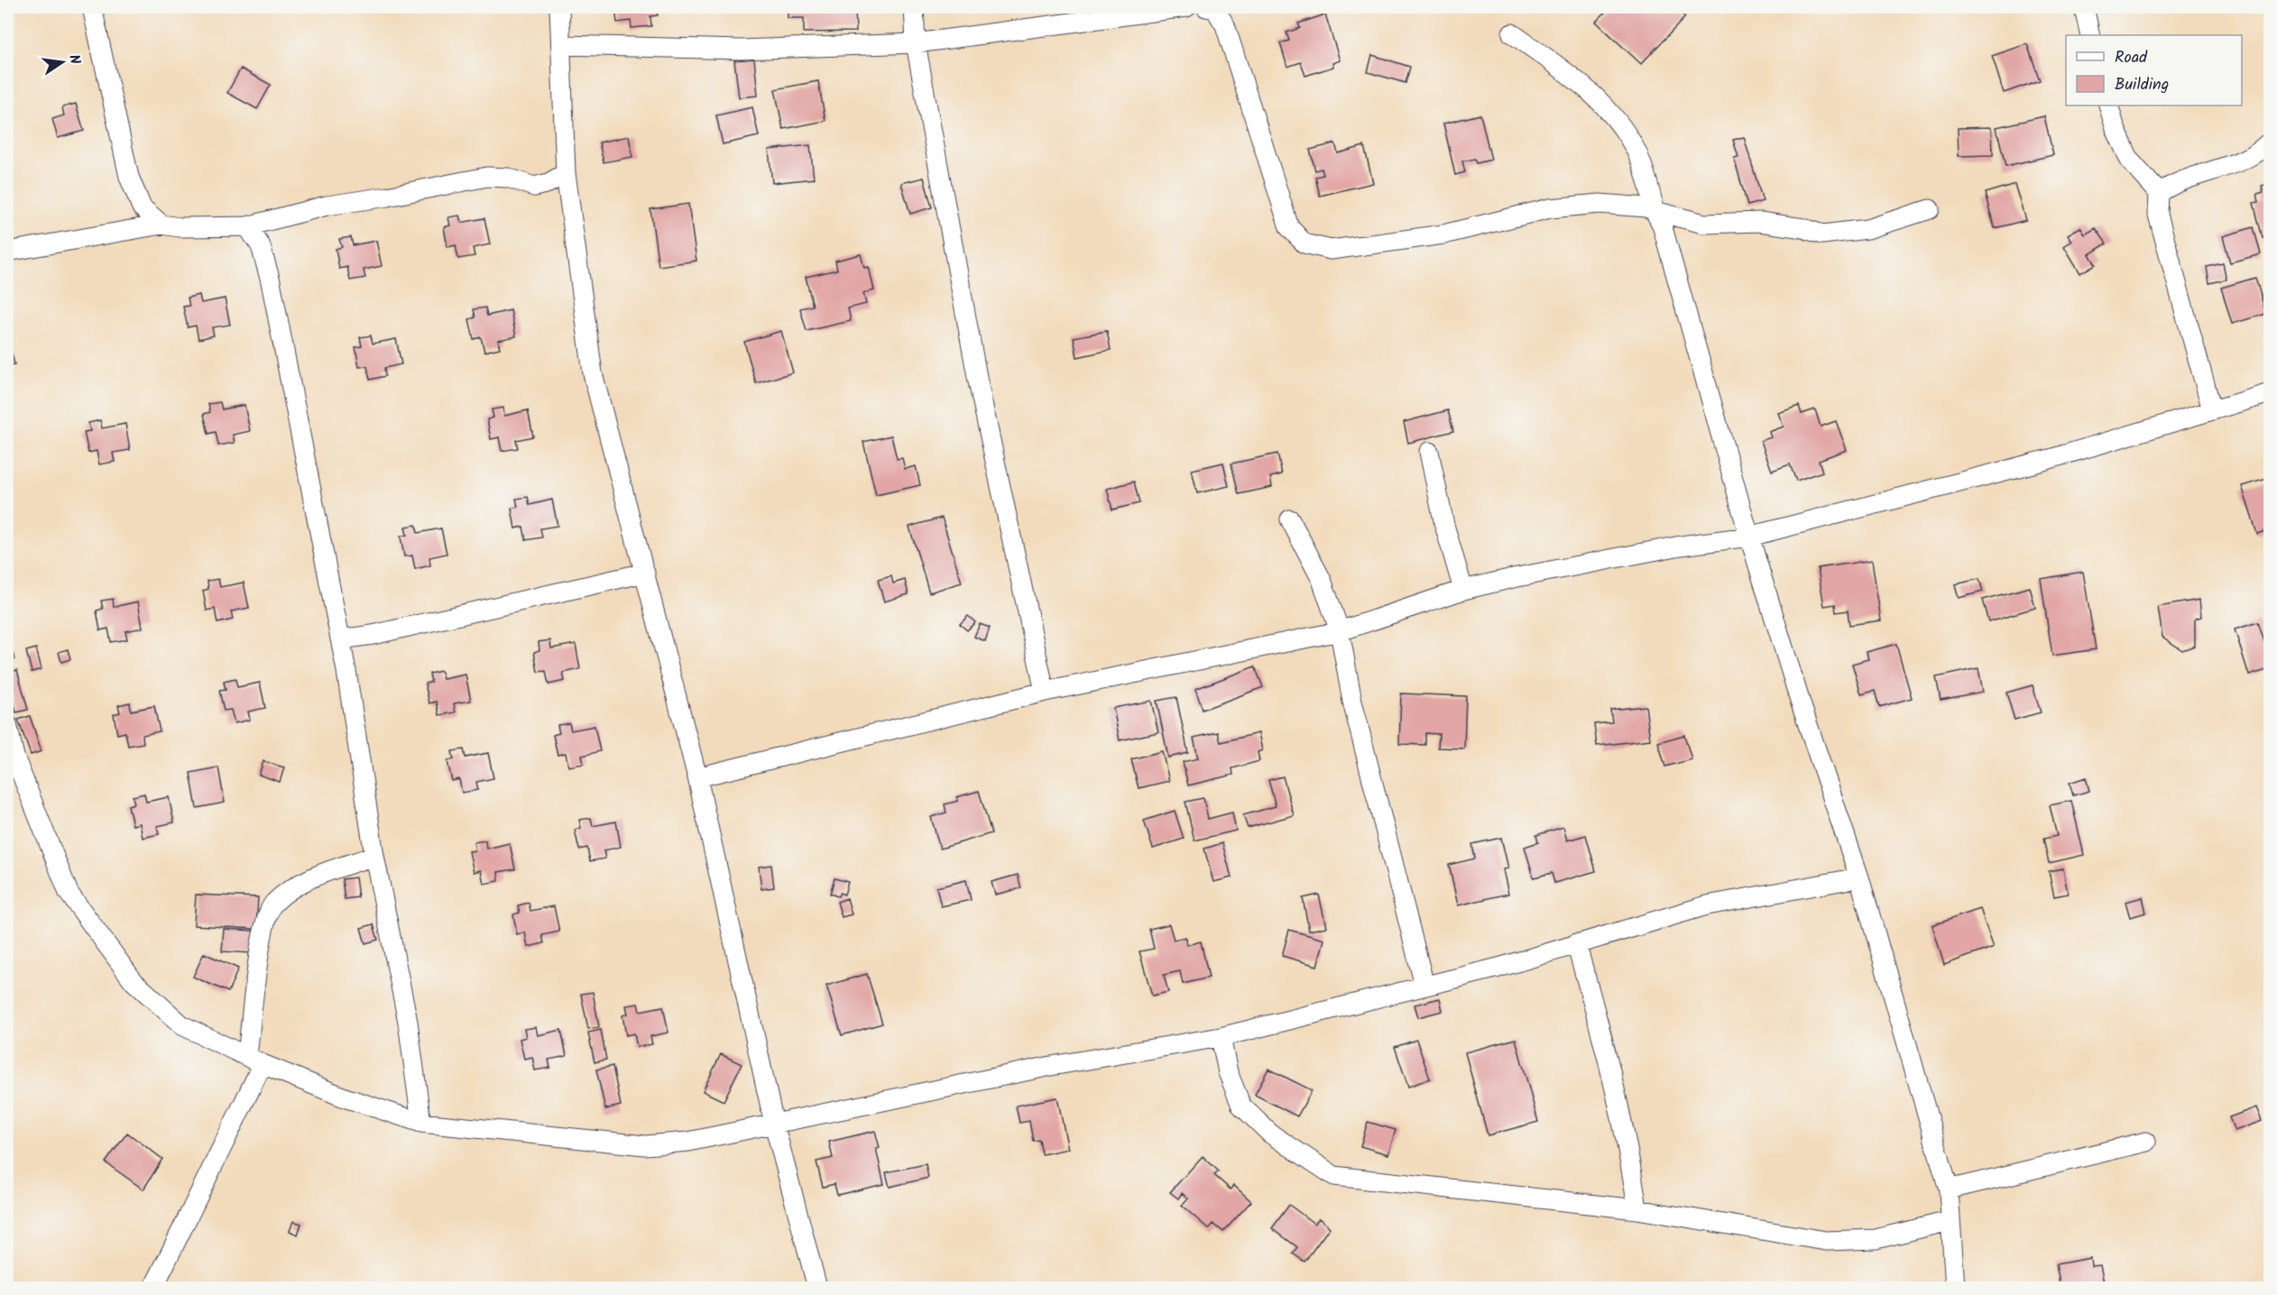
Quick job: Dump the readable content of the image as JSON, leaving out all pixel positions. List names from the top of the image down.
{
  "legend": ["Road", "Building"],
  "north": "right"
}
